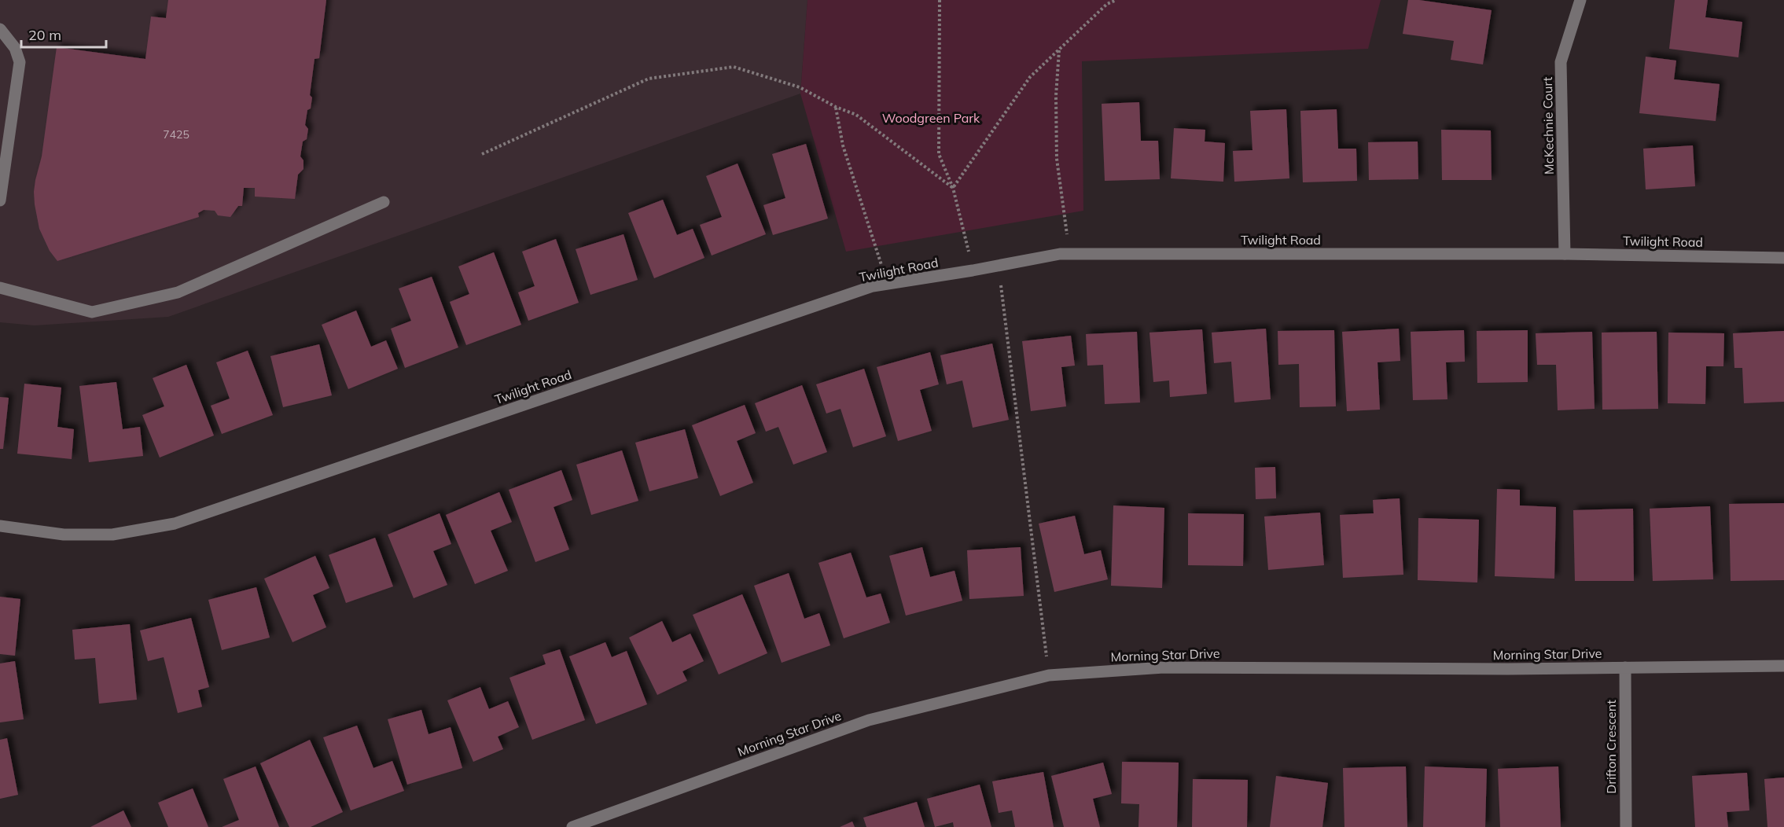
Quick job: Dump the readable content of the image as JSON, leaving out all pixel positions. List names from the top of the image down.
{
  "streets": {
    "street": [
      "McKechnie Court",
      "Twilight Road",
      "Morning Star Drive",
      "Drifton Crescent"
    ]
  },
  "crossings": [
    ["McKechnie Court", "Twilight Road"],
    ["Morning Star Drive", "Drifton Crescent"]
  ],
  "parks": ["Woodgreen Park"],
  "house_numbers": ["7425"],
  "scale_bar": "20 m"
}
